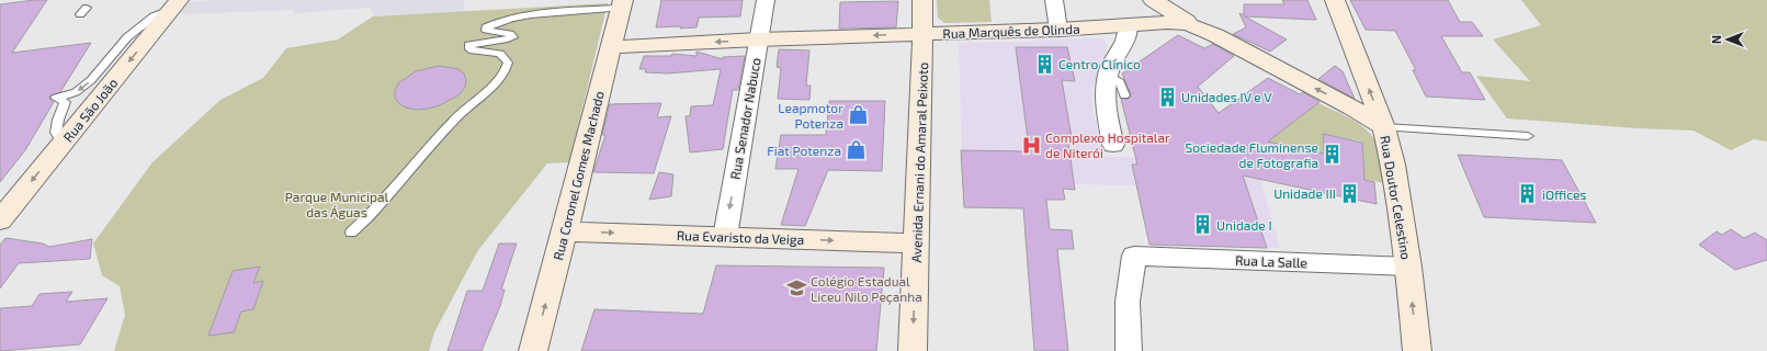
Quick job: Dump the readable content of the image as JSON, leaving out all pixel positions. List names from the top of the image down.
{
  "streets": {
    "street": [
      "Rua Marquês de Olinda",
      "Rua São João",
      "Rua Senador Nabuco",
      "Avenida Ernani do Amaral Peixoto",
      "Rua Coronel Gomes Machado",
      "Rua Doutor Celestino",
      "Rua Evaristo da Veiga",
      "Rua La Salle"
    ]
  },
  "crossings": [
    ["Rua Marquês de Olinda", "Rua Senador Nabuco"],
    ["Rua Marquês de Olinda", "Avenida Ernani do Amaral Peixoto"],
    ["Rua Marquês de Olinda", "Rua Coronel Gomes Machado"],
    ["Rua Marquês de Olinda", "Rua Doutor Celestino"],
    ["Rua Senador Nabuco", "Rua Evaristo da Veiga"],
    ["Avenida Ernani do Amaral Peixoto", "Rua Evaristo da Veiga"],
    ["Rua Coronel Gomes Machado", "Rua Evaristo da Veiga"],
    ["Rua Doutor Celestino", "Rua La Salle"]
  ],
  "one_way": [
    "Rua Marquês de Olinda",
    "Rua São João",
    "Rua Senador Nabuco",
    "Rua Doutor Celestino",
    "Rua Evaristo da Veiga"
  ],
  "parks": ["Parque Municipal das Águas"],
  "places": {
    "building": [
      "Centro Clínico",
      "Unidades IV e V",
      "Sociedade Fluminense de Fotografia",
      "Unidade III",
      "iOffices",
      "Unidade I"
    ],
    "shop": ["Leapmotor Potenza", "Fiat Potenza"],
    "hospital": ["Complexo Hospitalar de Niterói"],
    "school or university": ["Colégio Estadual Liceu Nilo Peçanha"]
  },
  "north": "left"
}
